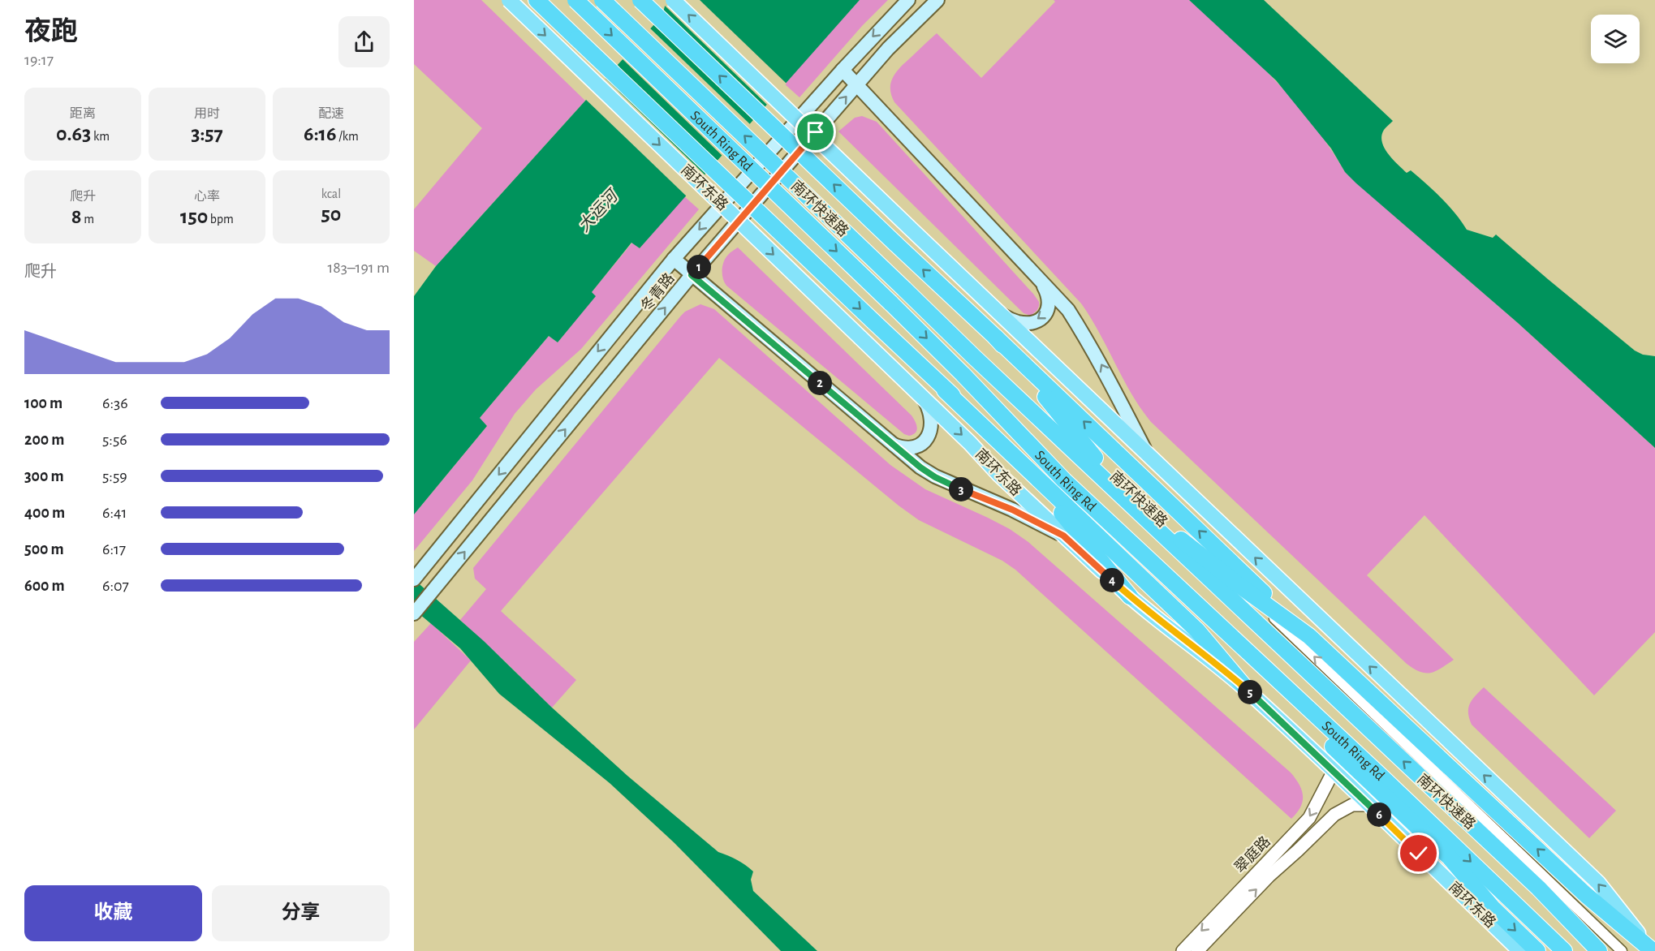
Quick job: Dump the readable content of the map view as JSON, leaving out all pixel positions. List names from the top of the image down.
{
  "streets": {
    "highway": ["South Ring Rd", "南环快速路"],
    "main road": ["南环东路", "冬青路"],
    "street": ["翠庭路"]
  },
  "crossings": [
    ["南环东路", "翠庭路"]
  ],
  "water": ["大运河"],
  "page": {
    "heading": ["夜跑", "19:17"],
    "stats": [
      ["距离", "0.63 km"],
      ["用时", "3:57"],
      ["配速", "6:16 /km"],
      ["爬升", "8 m"],
      ["心率", "150 bpm"],
      ["kcal", "50"]
    ],
    "chart": ["爬升", "183–191 m"],
    "pins": [
      "1",
      "2",
      "3",
      "4",
      "5",
      "6"
    ],
    "list": [
      {
        "name": "100 m",
        "note": "6:36"
      },
      {
        "name": "200 m",
        "note": "5:56"
      },
      {
        "name": "300 m",
        "note": "5:59"
      },
      {
        "name": "400 m",
        "note": "6:41"
      },
      {
        "name": "500 m",
        "note": "6:17"
      },
      {
        "name": "600 m",
        "note": "6:07"
      }
    ],
    "buttons": ["收藏", "分享"]
  }
}
